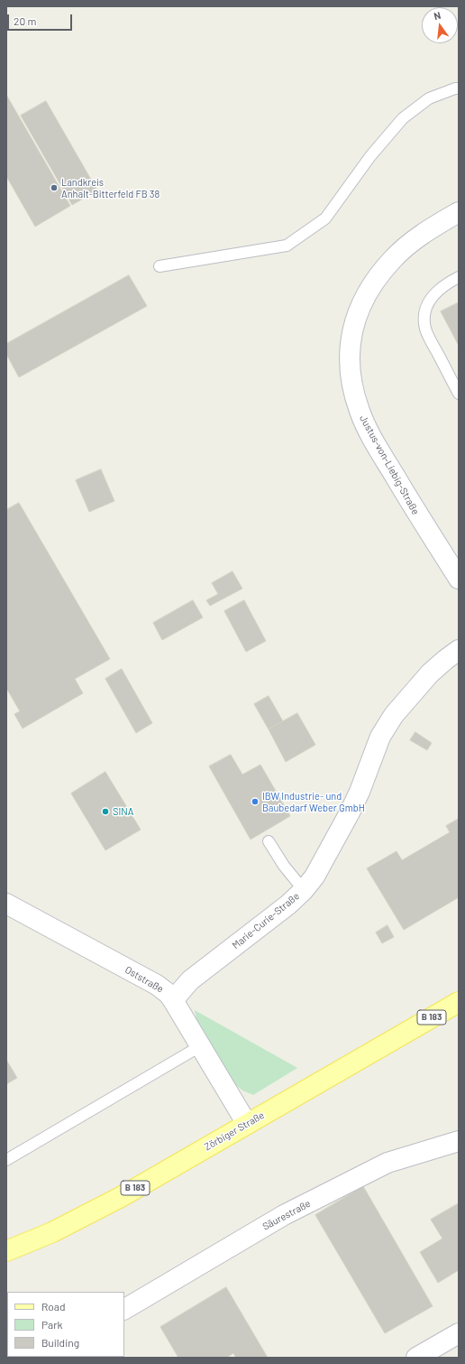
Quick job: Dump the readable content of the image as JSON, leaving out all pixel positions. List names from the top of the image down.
{
  "streets": {
    "main road": ["B 183", "Zörbiger Straße"],
    "street": [
      "Justus-von-Liebig-Straße",
      "Marie-Curie-Straße",
      "Oststraße",
      "Säurestraße"
    ]
  },
  "crossings": [
    ["Marie-Curie-Straße", "Oststraße"],
    ["Oststraße", "Zörbiger Straße"]
  ],
  "places": ["Landkreis Anhalt-Bitterfeld FB 38", "IBW Industrie- und Baubedarf Weber GmbH", "SINA"],
  "legend": ["Road", "Park", "Building"],
  "scale_bar": "20 m",
  "north": "top"
}
